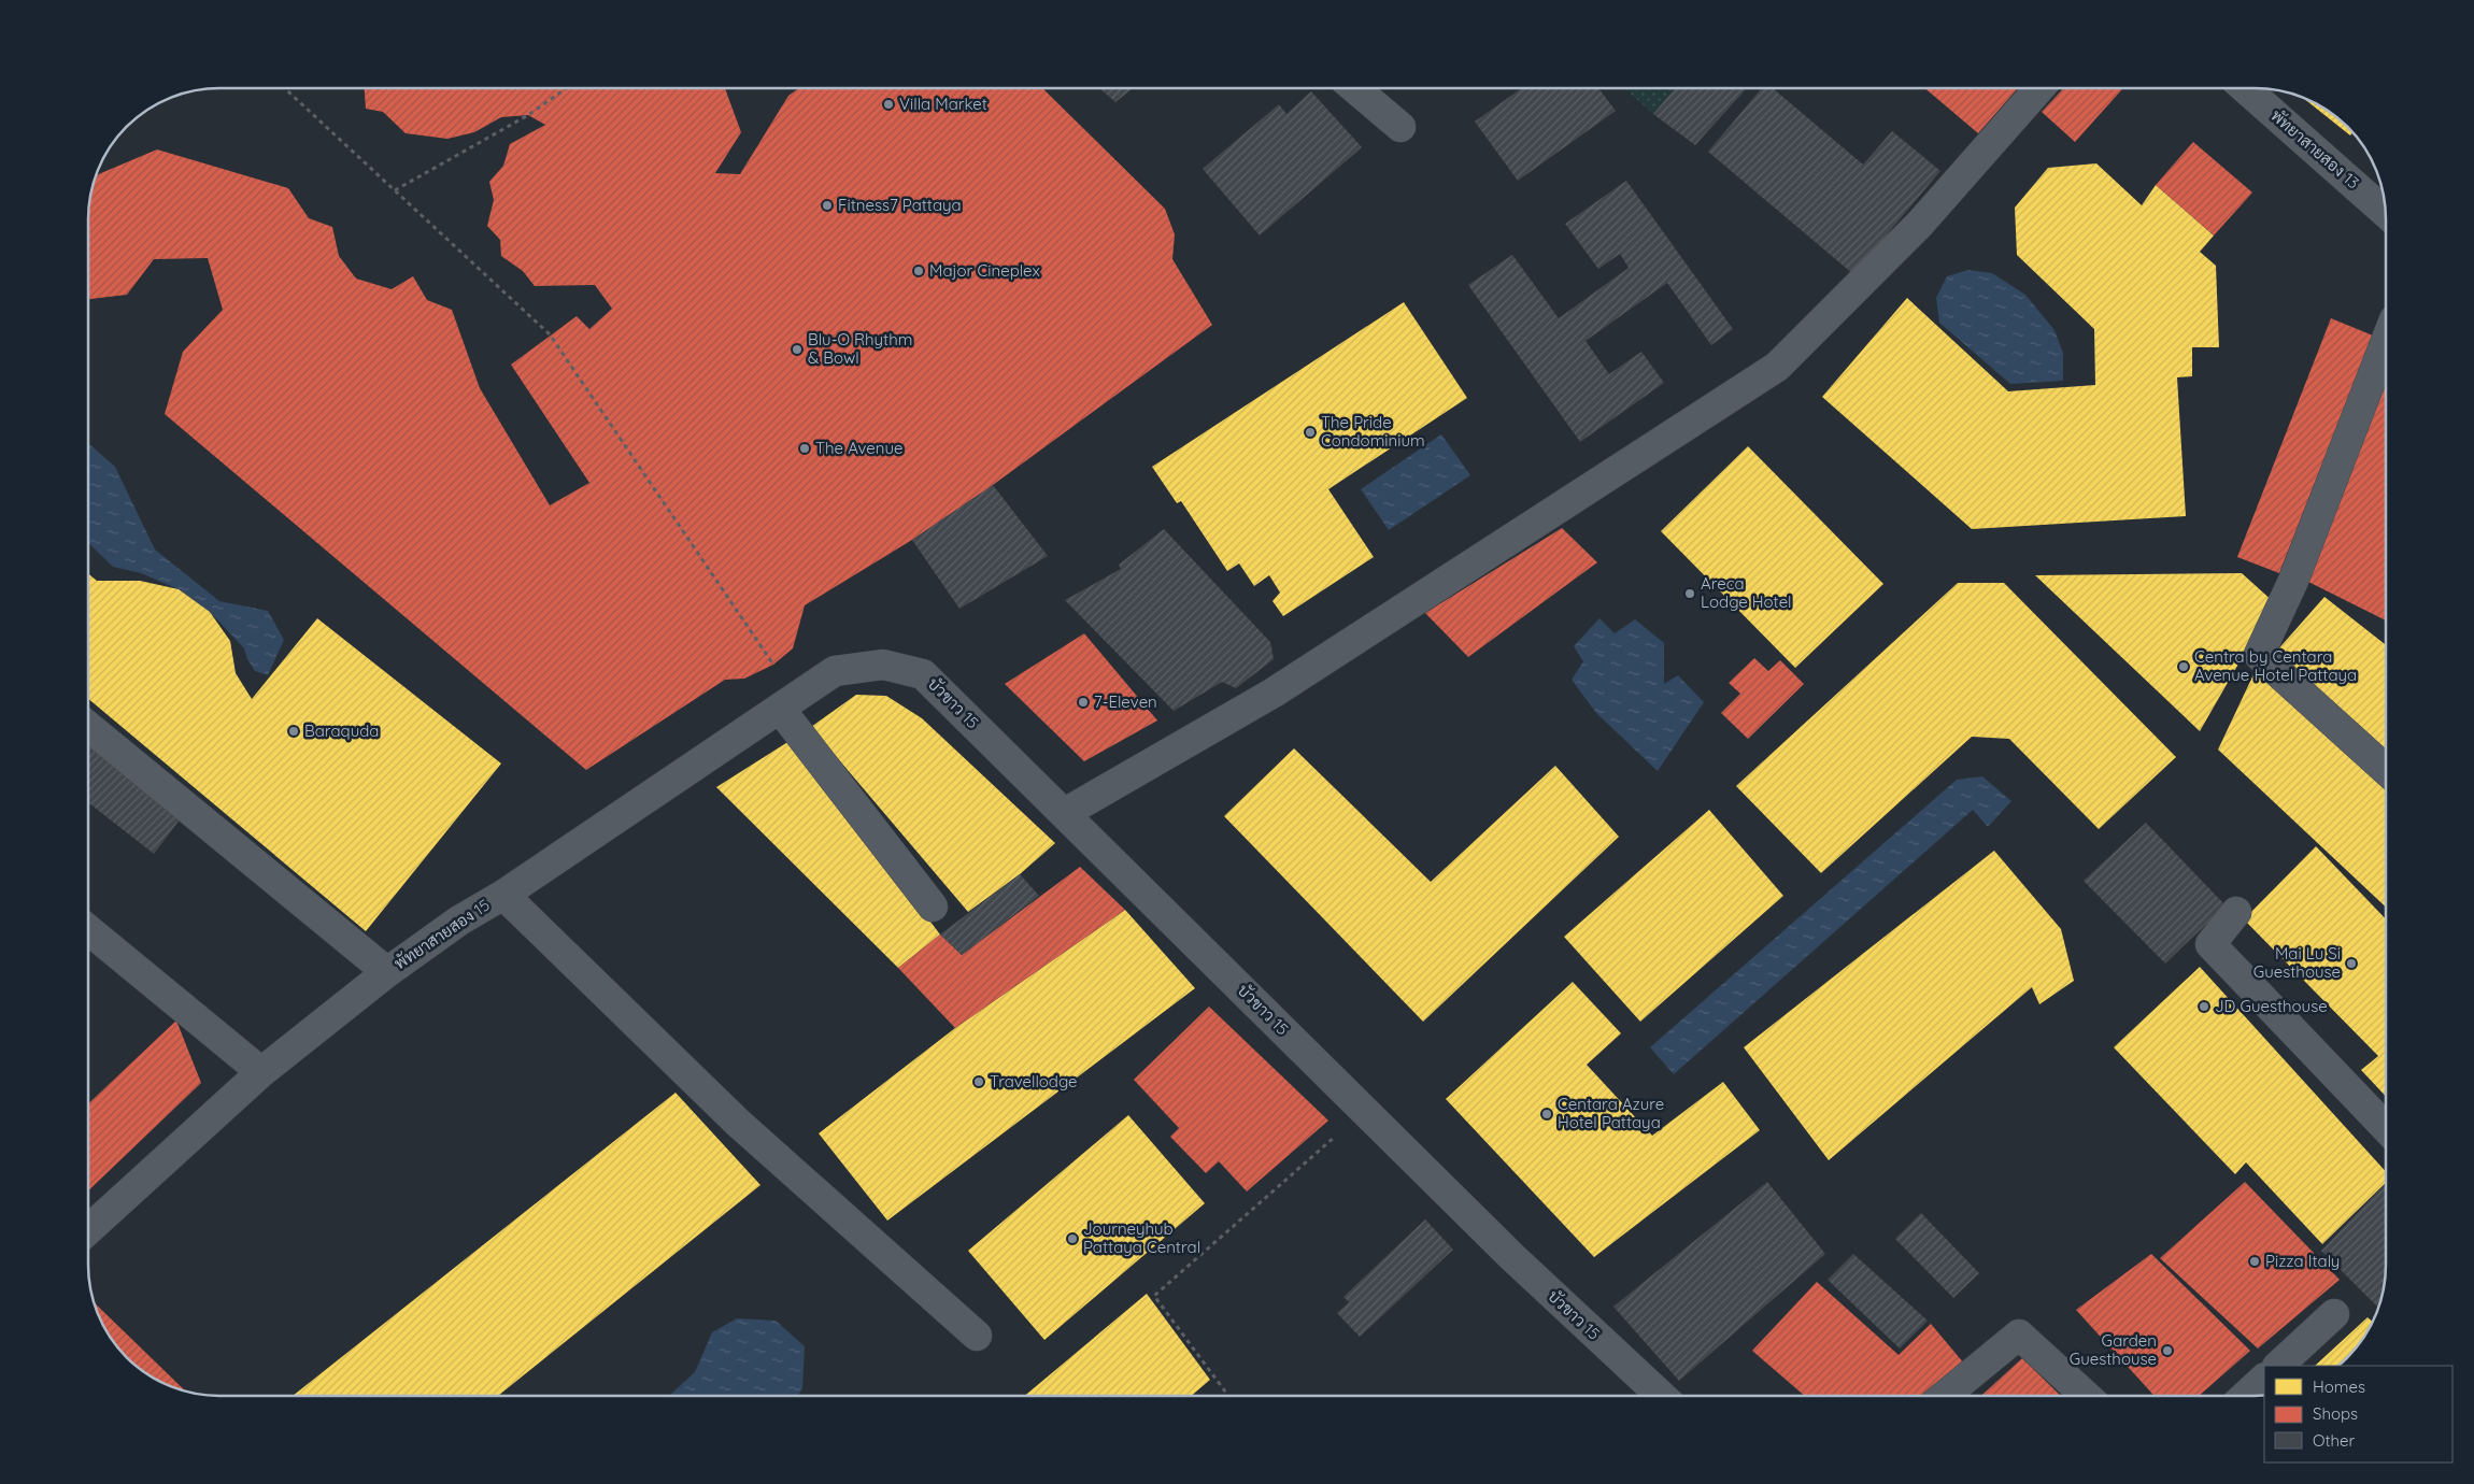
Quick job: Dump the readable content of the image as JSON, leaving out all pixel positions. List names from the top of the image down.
{
  "streets": {
    "street": ["พัทยาสายสอง 13", "บัวขาว 15", "พัทยาสายสอง 15"]
  },
  "crossings": [
    ["บัวขาว 15", "พัทยาสายสอง 15"]
  ],
  "places": [
    "Villa Market",
    "Fitness7 Pattaya",
    "Major Cineplex",
    "Blu-O Rhythm & Bowl",
    "The Pride Condominium",
    "The Avenue",
    "Areca Lodge Hotel",
    "Centra by Centara Avenue Hotel Pattaya",
    "7-Eleven",
    "Baraquda",
    "Mai Lu Si Guesthouse",
    "JD Guesthouse",
    "Travellodge",
    "Centara Azure Hotel Pattaya",
    "Journeyhub Pattaya Central",
    "Pizza Italy",
    "Garden Guesthouse"
  ],
  "legend": ["Homes", "Shops", "Other"]
}
